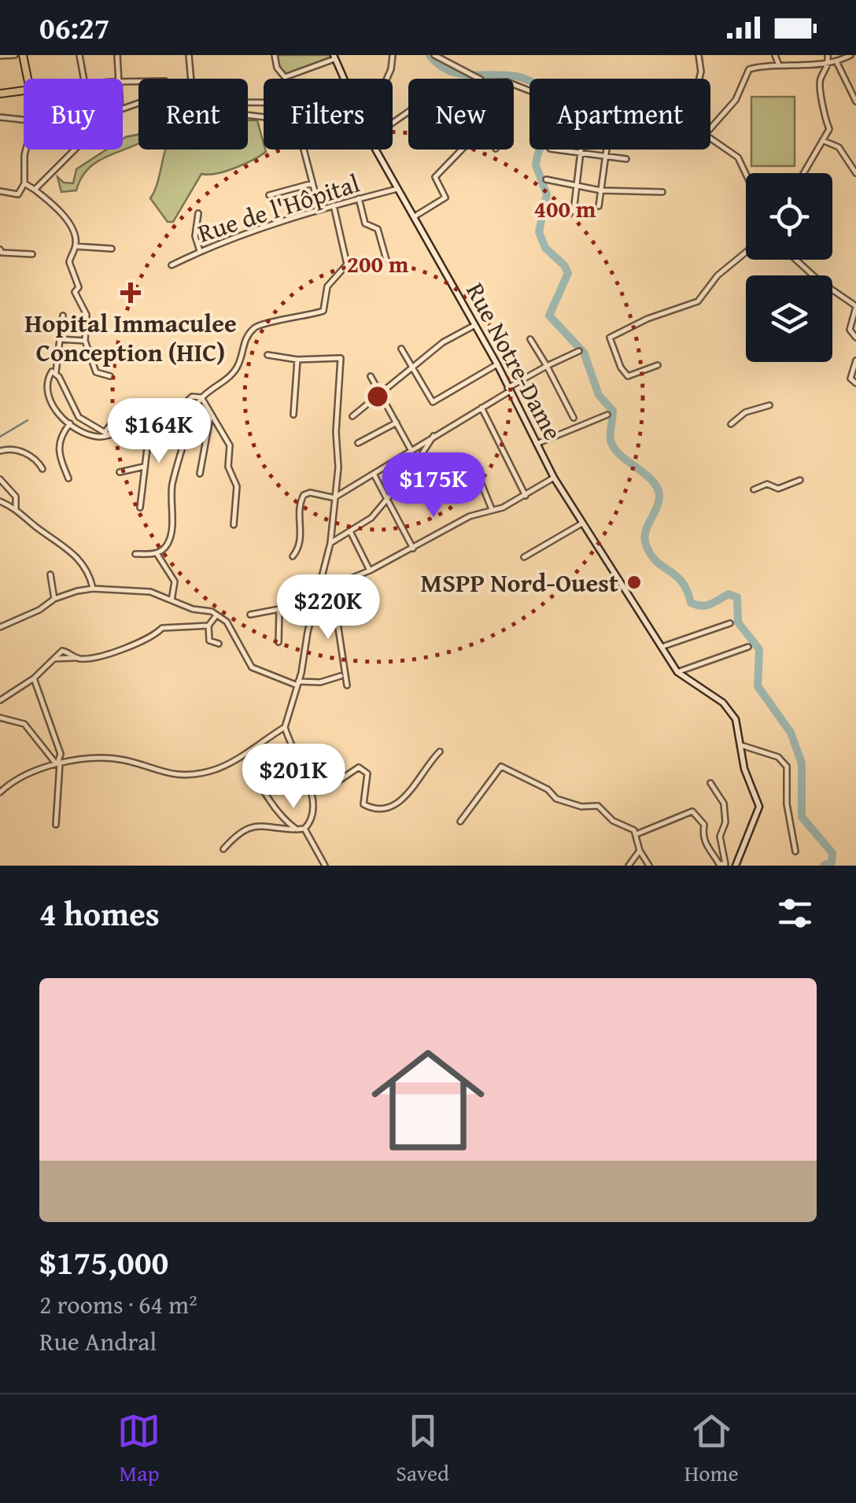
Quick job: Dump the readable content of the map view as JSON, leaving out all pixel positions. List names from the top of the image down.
{
  "streets": {
    "street": ["Rue de l'Hôpital", "Rue Notre-Dame"]
  },
  "crossings": [
    ["Rue de l'Hôpital", "Rue Notre-Dame"]
  ],
  "places": {
    "health": ["Hopital Immaculee Conception (HIC)"],
    "other": ["MSPP Nord-Ouest"]
  },
  "page": {
    "status": "06:27",
    "chip": [
      "Buy",
      "Rent",
      "Filters",
      "New",
      "Apartment"
    ],
    "price": [
      "$164K",
      "$175K",
      "$220K",
      "$201K"
    ],
    "heading": "4 homes",
    "list": [
      {
        "name": "$175,000",
        "note": "2 rooms · 64 m² · Rue Andral"
      }
    ],
    "tabs": ["Map", "Saved", "Home"]
  },
  "rings": ["400 m", "200 m"]
}
